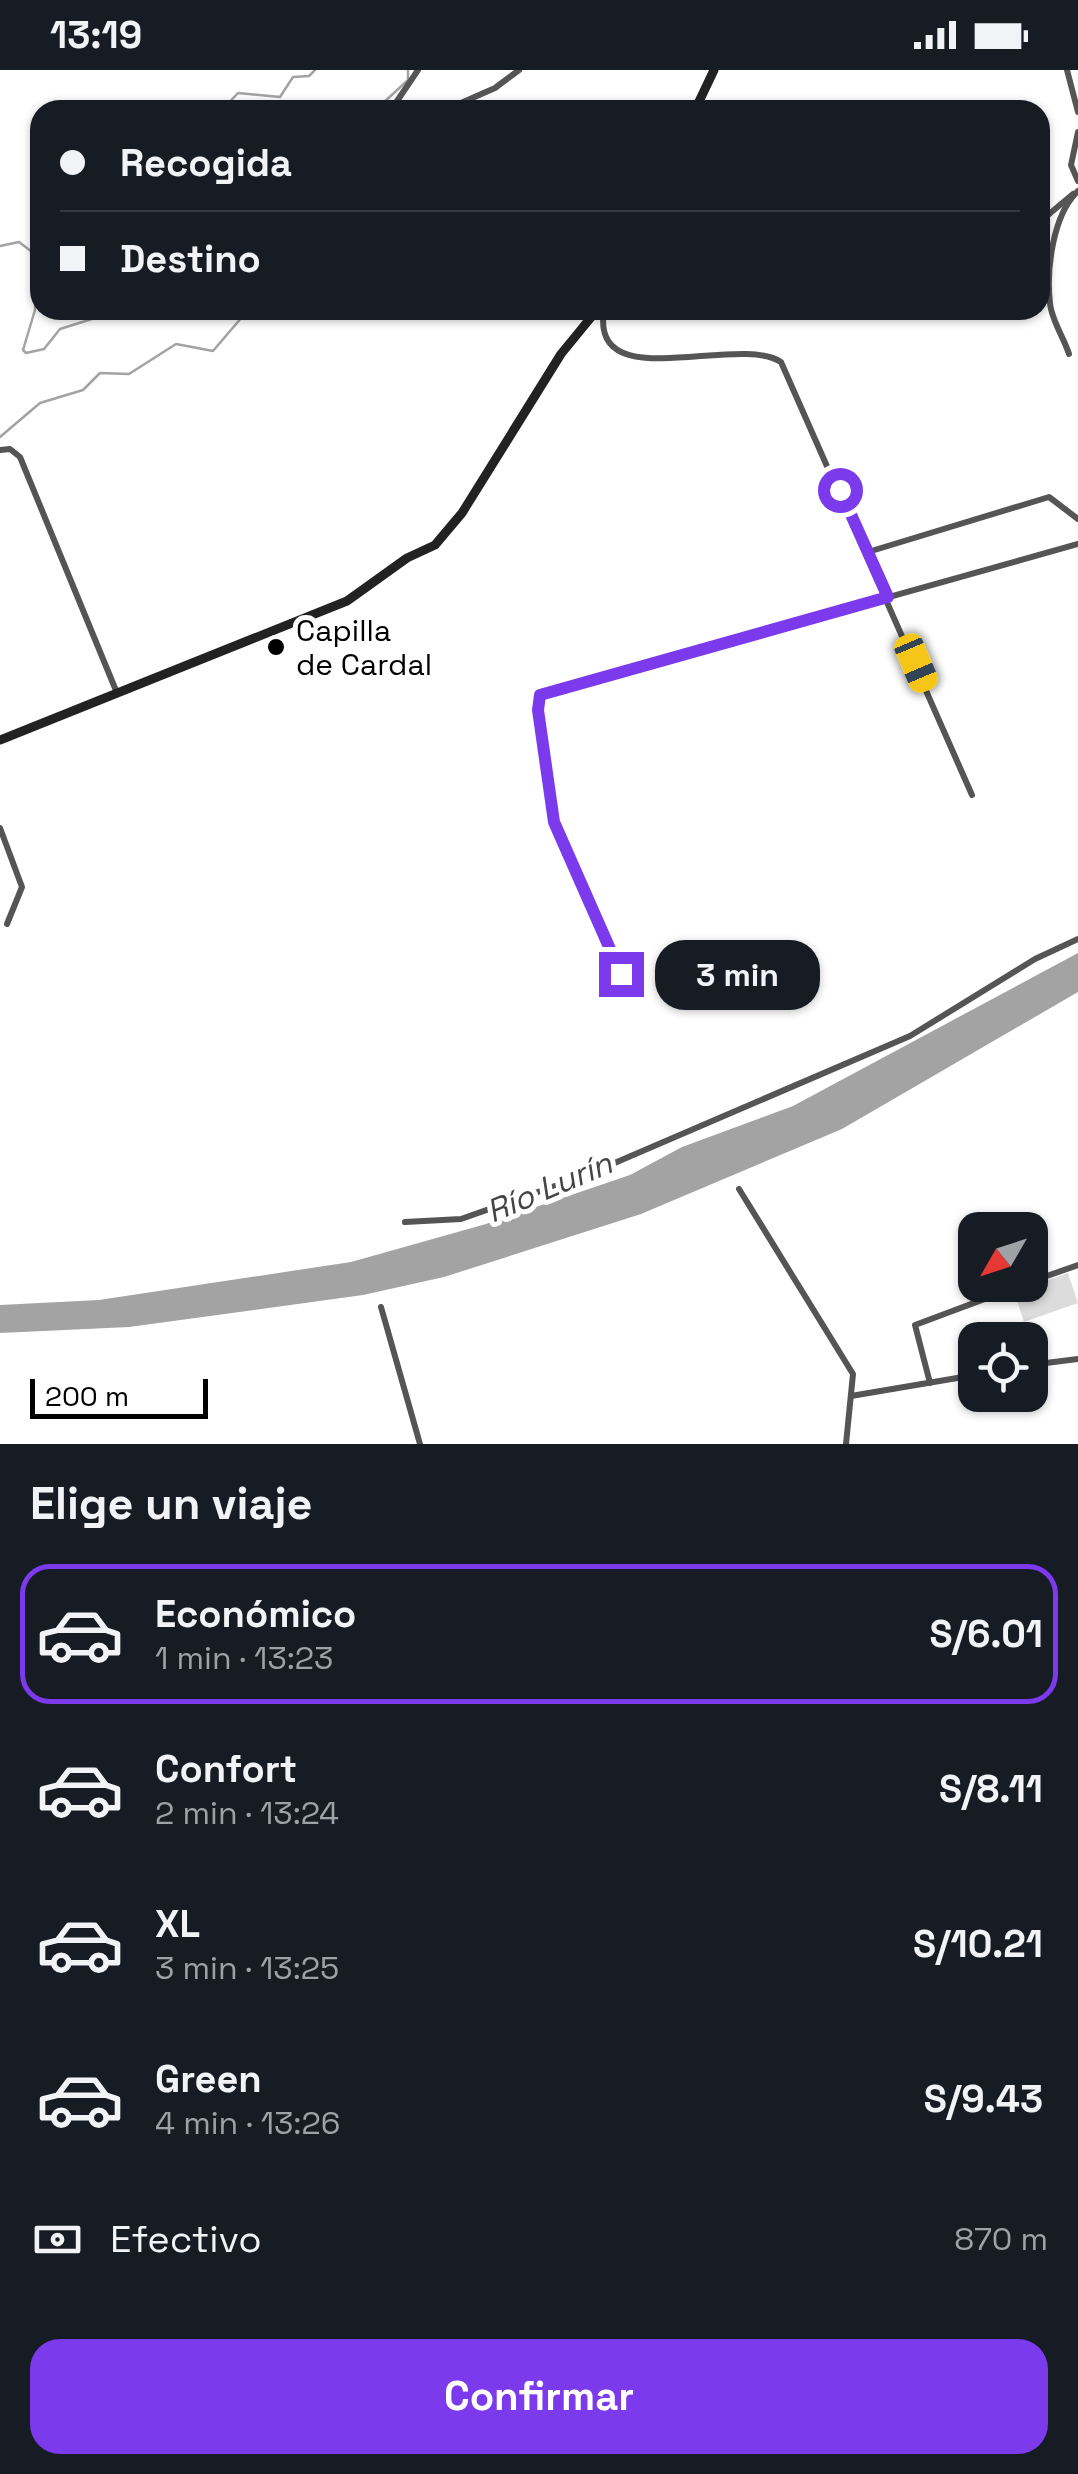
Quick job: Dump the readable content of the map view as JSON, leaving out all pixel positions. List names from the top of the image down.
{
  "water": ["Río Lurín"],
  "places": ["Capilla de Cardal"],
  "scale_bar": "200 m",
  "north": "bottom left",
  "page": {
    "status": "13:19",
    "banner": ["Recogida", "Destino"],
    "bubble": "3 min",
    "scale": "200 m",
    "heading": "Elige un viaje",
    "list": [
      {
        "name": "Económico",
        "note": "1 min · 13:23",
        "value": "S/6.01"
      },
      {
        "name": "Confort",
        "note": "2 min · 13:24",
        "value": "S/8.11"
      },
      {
        "name": "XL",
        "note": "3 min · 13:25",
        "value": "S/10.21"
      },
      {
        "name": "Green",
        "note": "4 min · 13:26",
        "value": "S/9.43"
      }
    ],
    "pay": ["Efectivo", "870 m"],
    "buttons": "Confirmar"
  }
}
